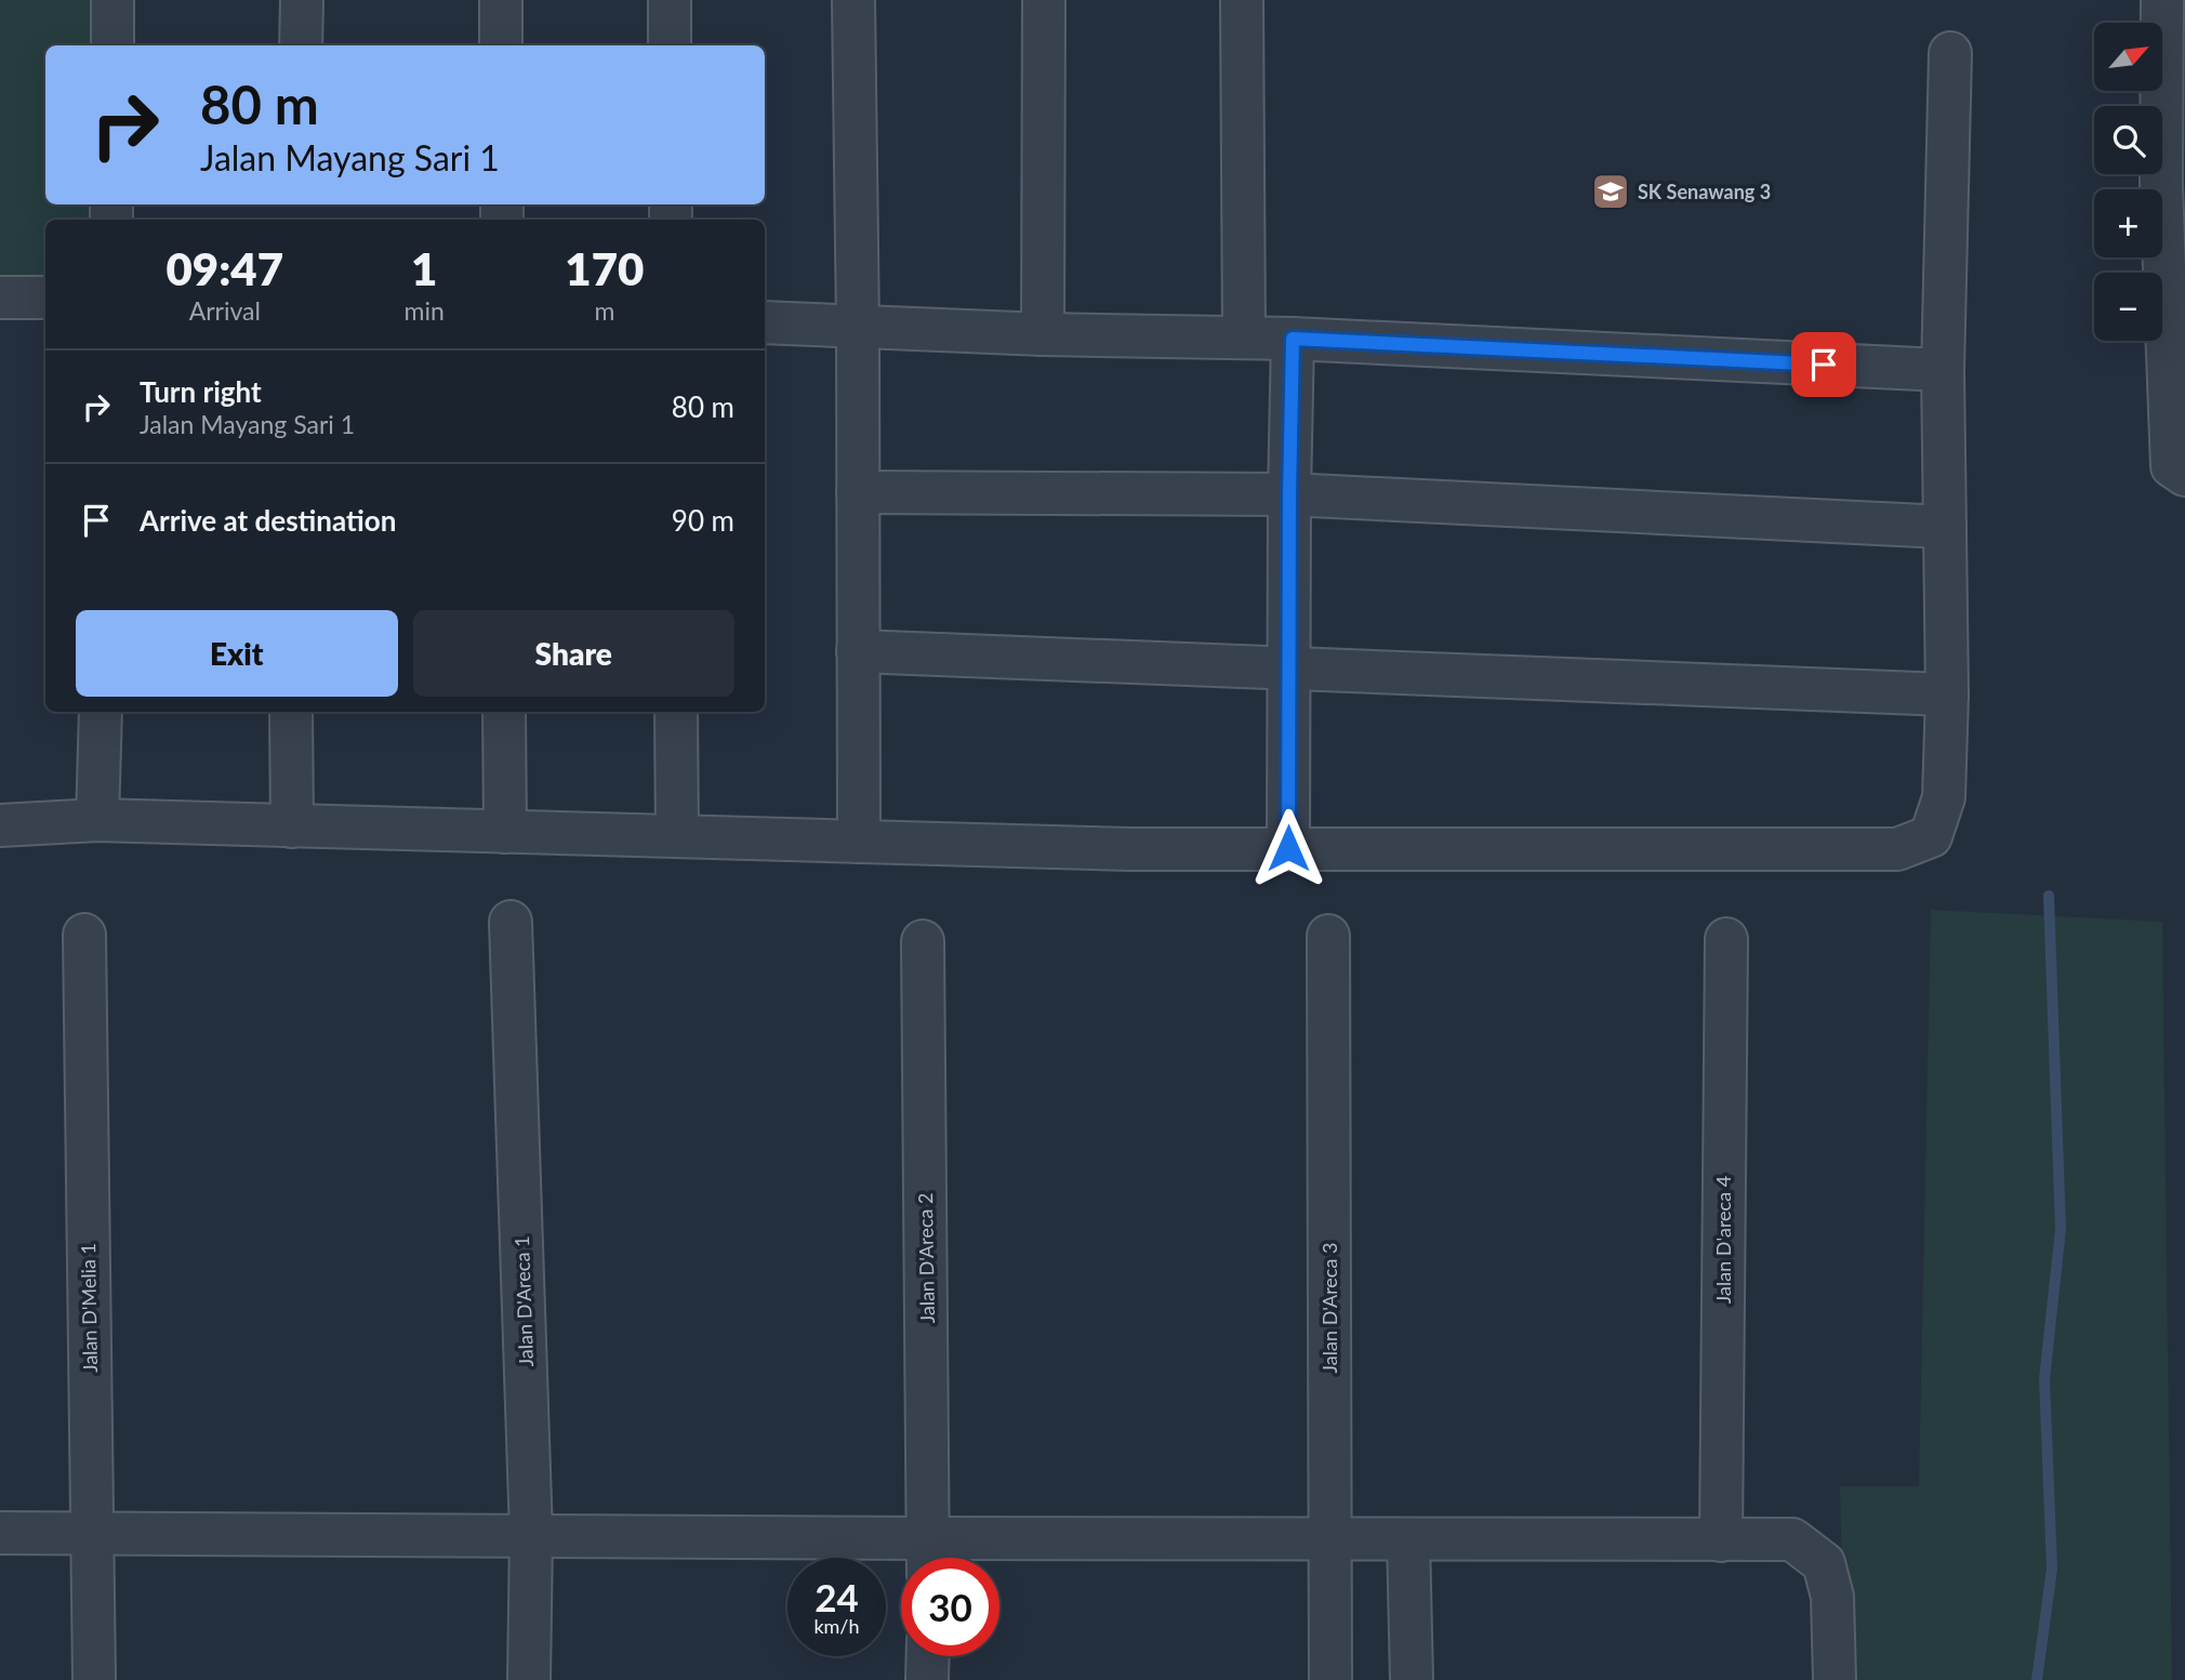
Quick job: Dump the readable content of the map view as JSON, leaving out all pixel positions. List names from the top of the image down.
{
  "streets": {
    "street": [
      "Jalan D'areca 4",
      "Jalan D'Areca 2",
      "Jalan D'Areca 1",
      "Jalan D'Melia 1",
      "Jalan D'Areca 3"
    ]
  },
  "places": {
    "school or university": ["SK Senawang 3"]
  },
  "north": "top right",
  "page": {
    "map_buttons": ["+", "−"],
    "turn": ["80 m", "Jalan Mayang Sari 1"],
    "eta": [
      "09:47",
      "Arrival",
      "1",
      "min",
      "170",
      "m"
    ],
    "list": [
      {
        "name": "Turn right",
        "note": "Jalan Mayang Sari 1",
        "value": "80 m"
      },
      {
        "name": "Arrive at destination",
        "value": "90 m"
      }
    ],
    "buttons": ["Exit", "Share"],
    "speed": "24 km/h",
    "limit": "30"
  }
}
